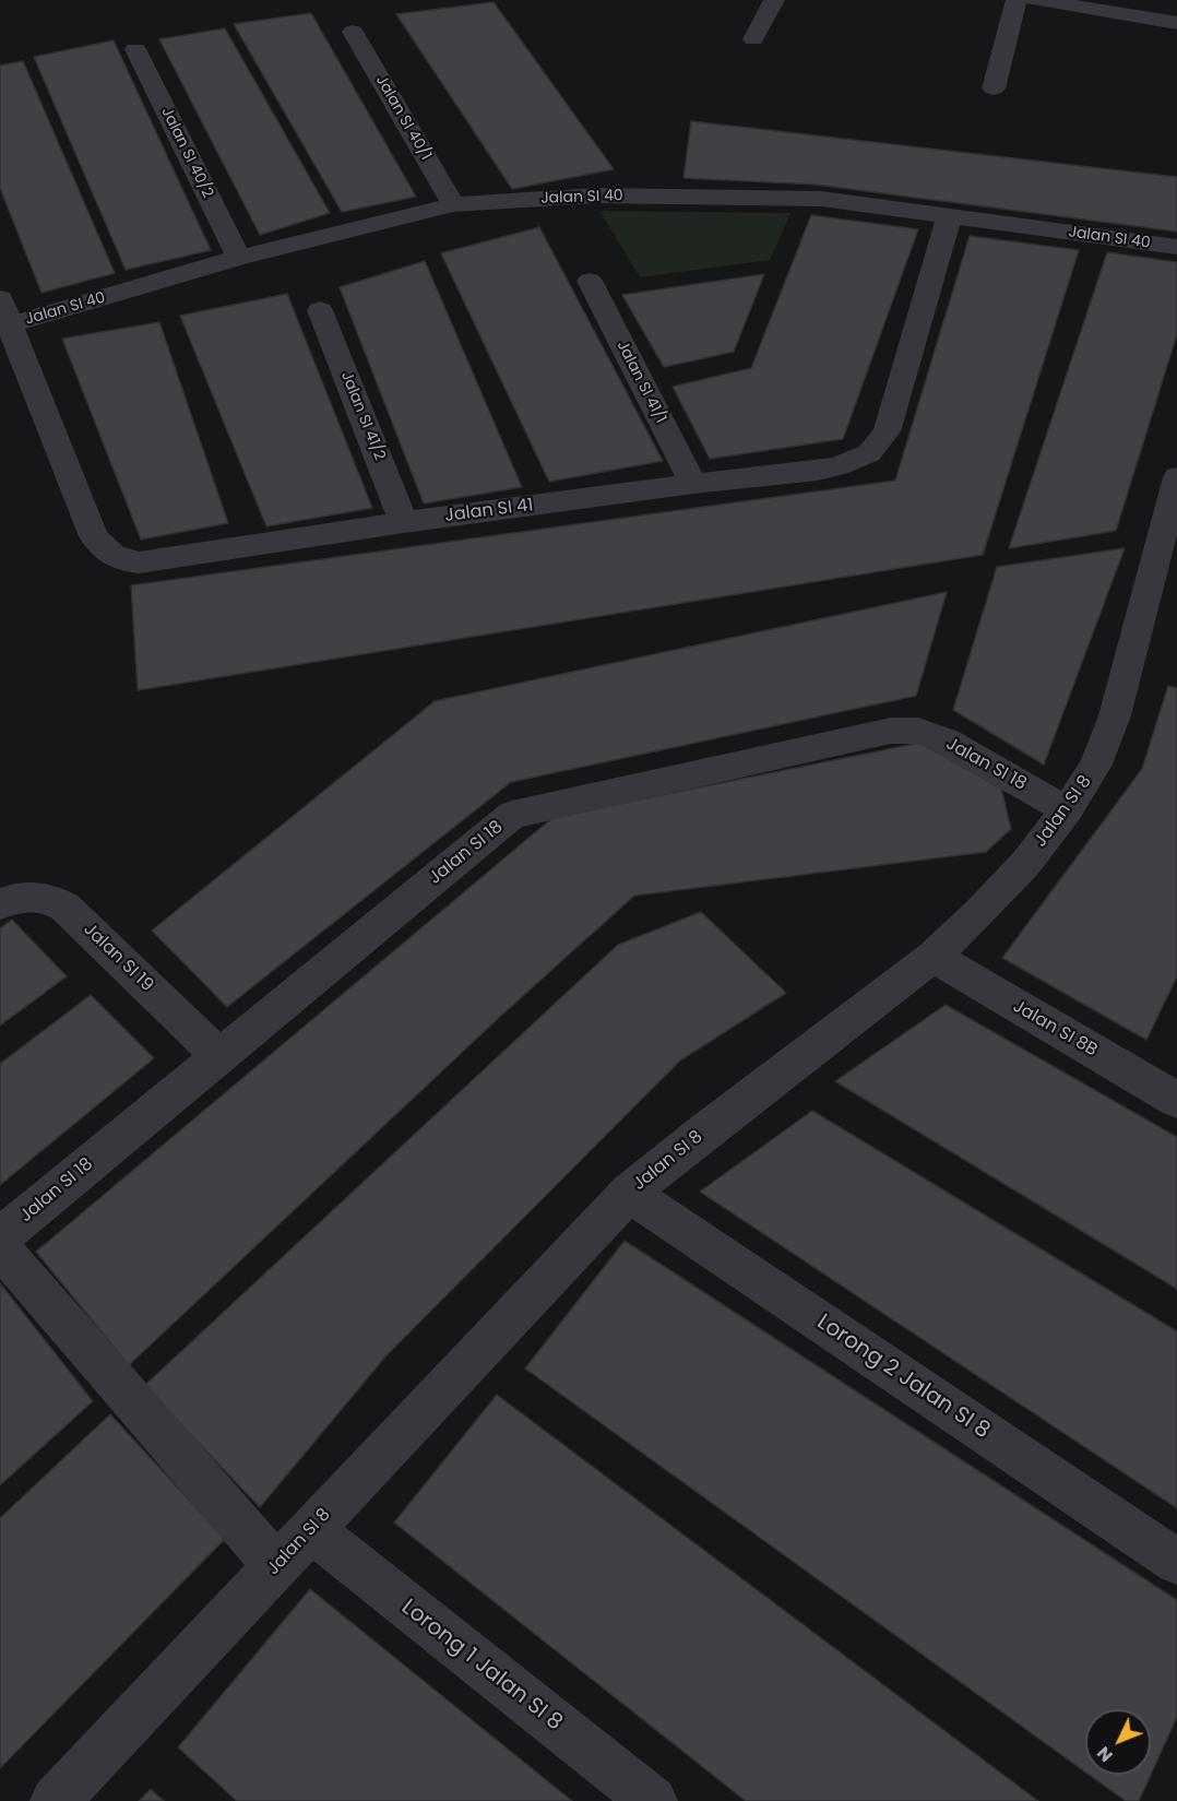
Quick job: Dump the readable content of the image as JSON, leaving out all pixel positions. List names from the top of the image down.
{
  "streets": {
    "street": [
      "Jalan SI 40/1",
      "Jalan SI 40/2",
      "Jalan SI 40",
      "Jalan SI 41/1",
      "Jalan SI 41/2",
      "Jalan SI 41",
      "Jalan SI 18",
      "Jalan SI 8",
      "Jalan SI 19",
      "Jalan SI 8B",
      "Lorong 2 Jalan SI 8",
      "Lorong 1 Jalan SI 8"
    ]
  },
  "crossings": [
    ["Jalan SI 40/1", "Jalan SI 40"],
    ["Jalan SI 40/2", "Jalan SI 40"],
    ["Jalan SI 40", "Jalan SI 41"],
    ["Jalan SI 41/1", "Jalan SI 41"],
    ["Jalan SI 41/2", "Jalan SI 41"],
    ["Jalan SI 18", "Jalan SI 8"],
    ["Jalan SI 18", "Jalan SI 19"],
    ["Jalan SI 8", "Jalan SI 8B"],
    ["Jalan SI 8", "Lorong 2 Jalan SI 8"],
    ["Jalan SI 8", "Lorong 1 Jalan SI 8"]
  ],
  "north": "bottom left"
}
